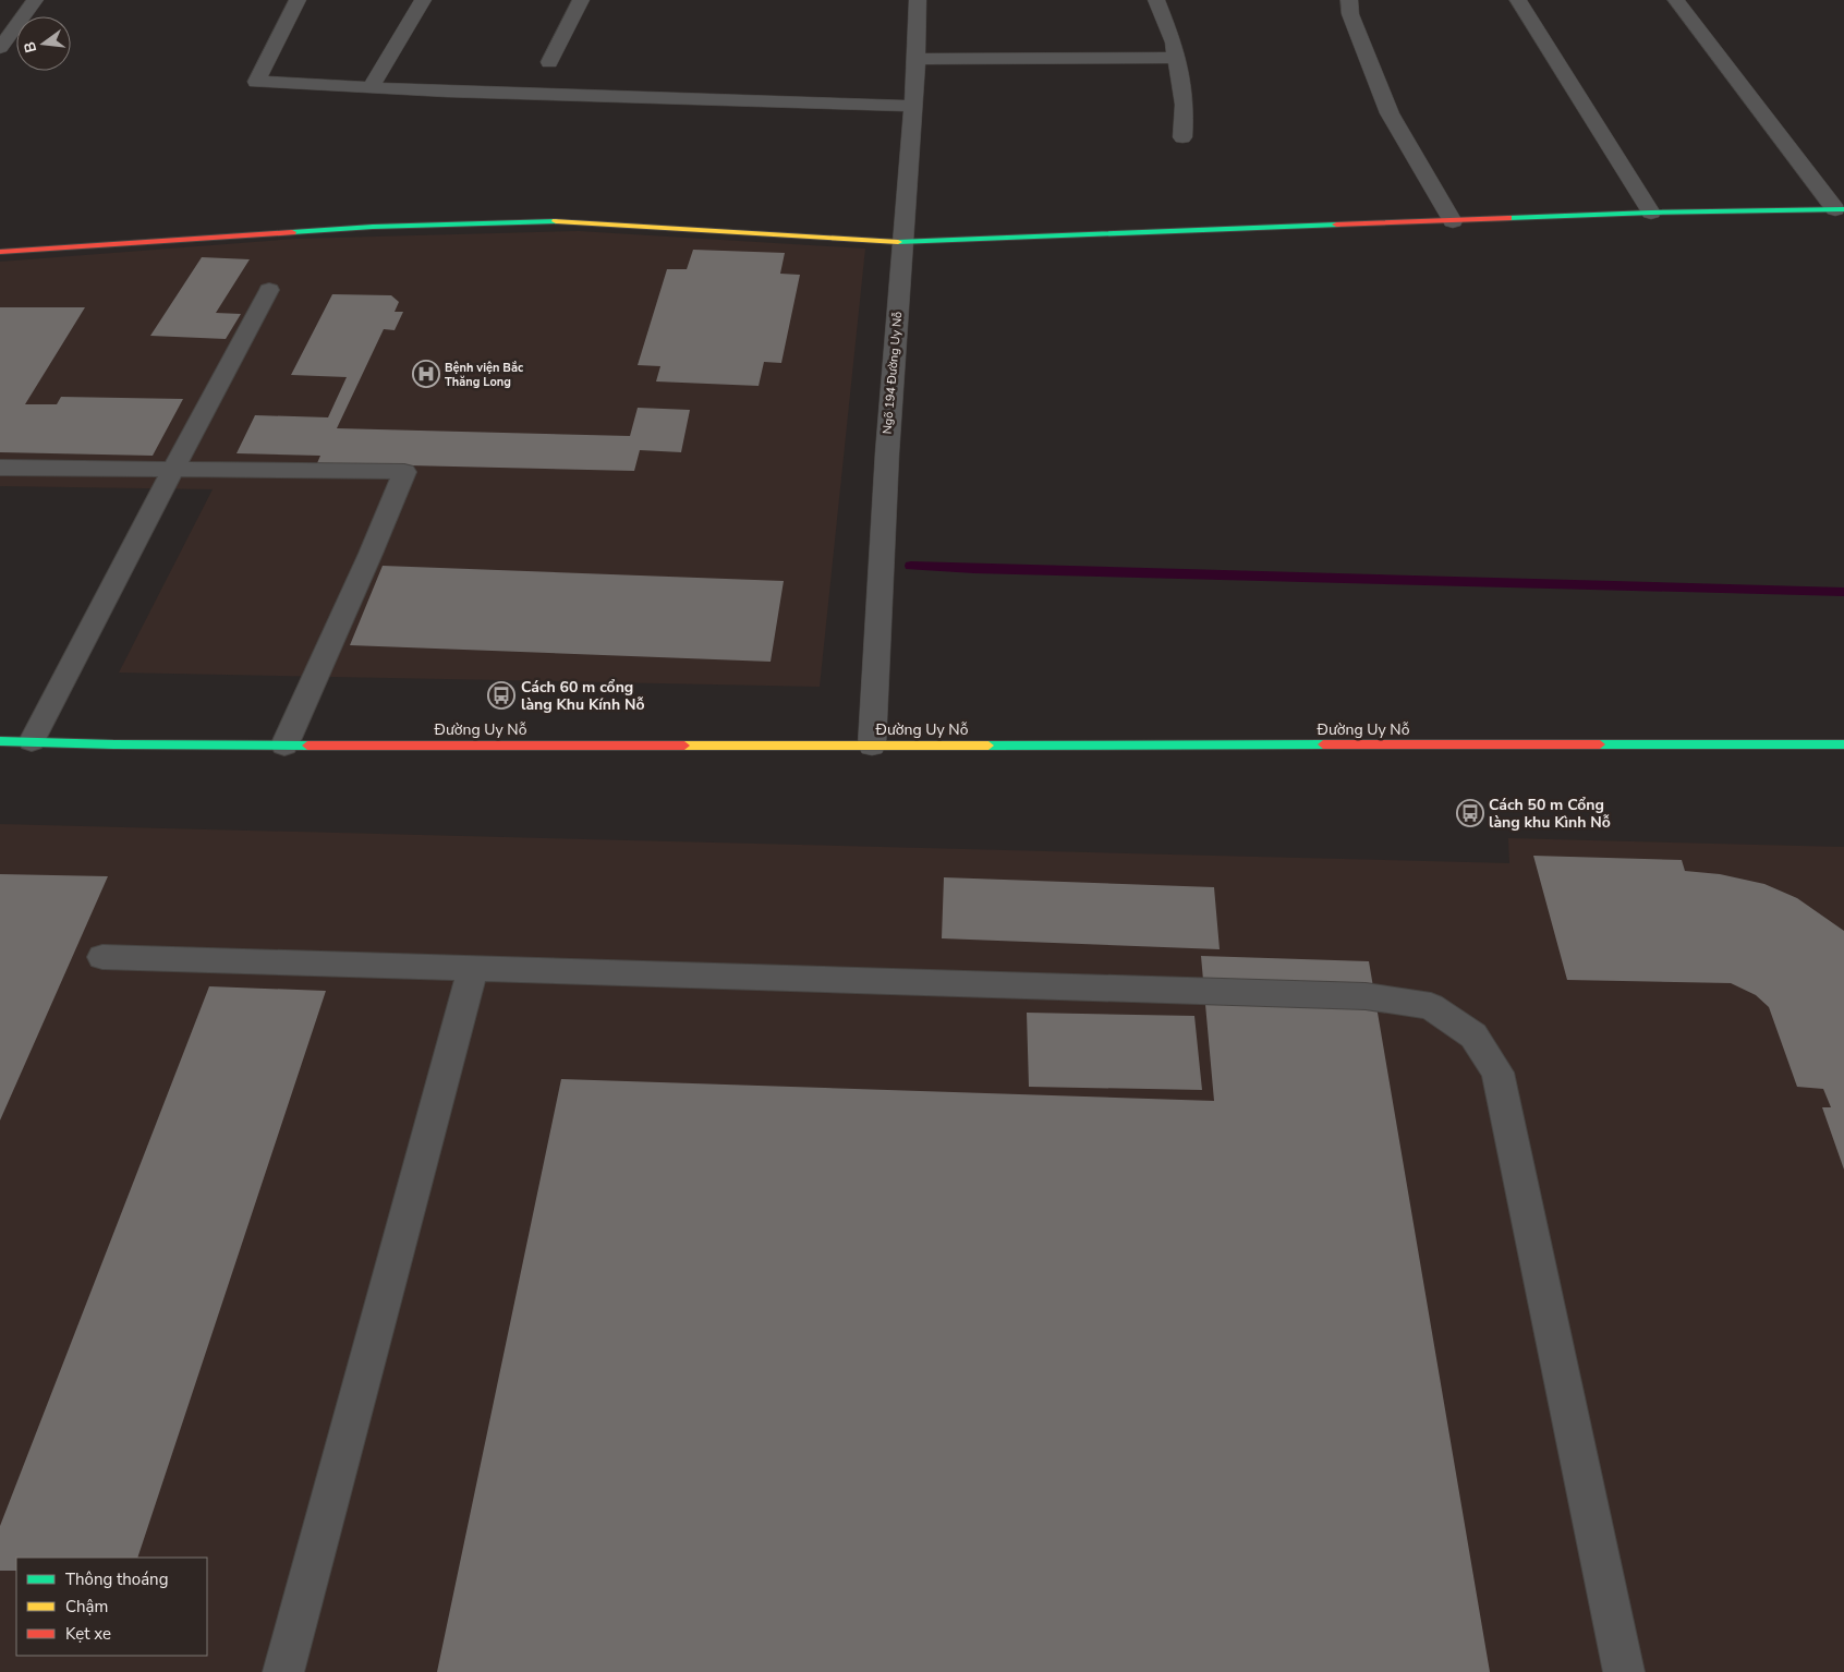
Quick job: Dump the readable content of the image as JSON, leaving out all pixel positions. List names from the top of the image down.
{
  "streets": {
    "street": ["Ngõ 194 Đường Uy Nỗ", "Đường Uy Nỗ"]
  },
  "crossings": [
    ["Ngõ 194 Đường Uy Nỗ", "Đường Uy Nỗ"]
  ],
  "places": {
    "hospital": ["Bệnh viện Bắc Thăng Long"],
    "bus stop": ["Cách 60 m cổng làng Khu Kính Nỗ", "Cách 50 m Cổng làng khu Kình Nỗ"]
  },
  "legend": ["Thông thoáng", "Chậm", "Kẹt xe"],
  "north": "left"
}
